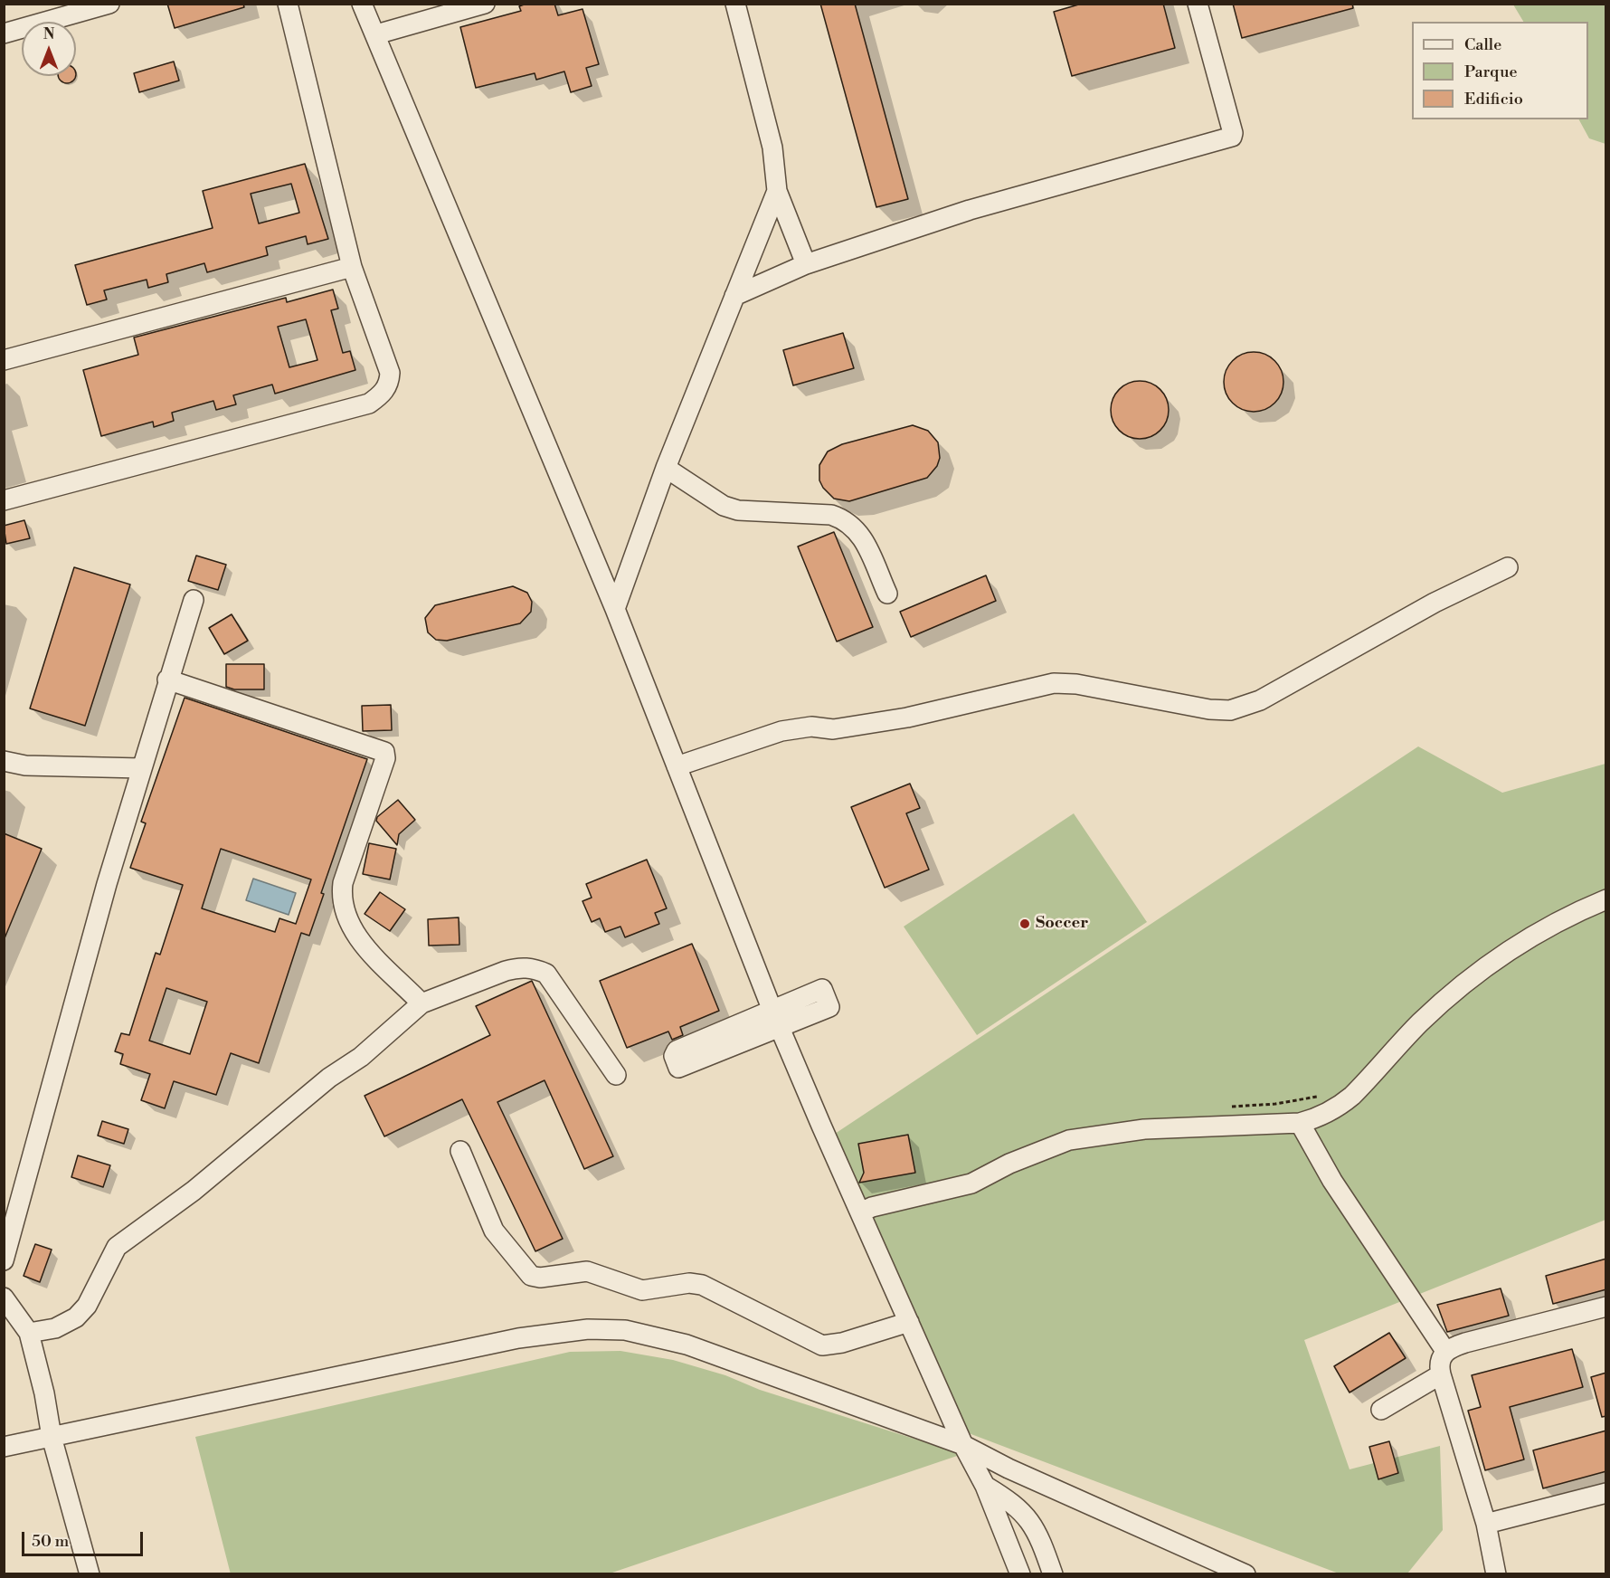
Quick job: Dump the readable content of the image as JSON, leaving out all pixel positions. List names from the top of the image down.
{
  "places": ["Soccer"],
  "legend": ["Calle", "Parque", "Edificio"],
  "scale_bar": "50 m",
  "north": "top"
}
